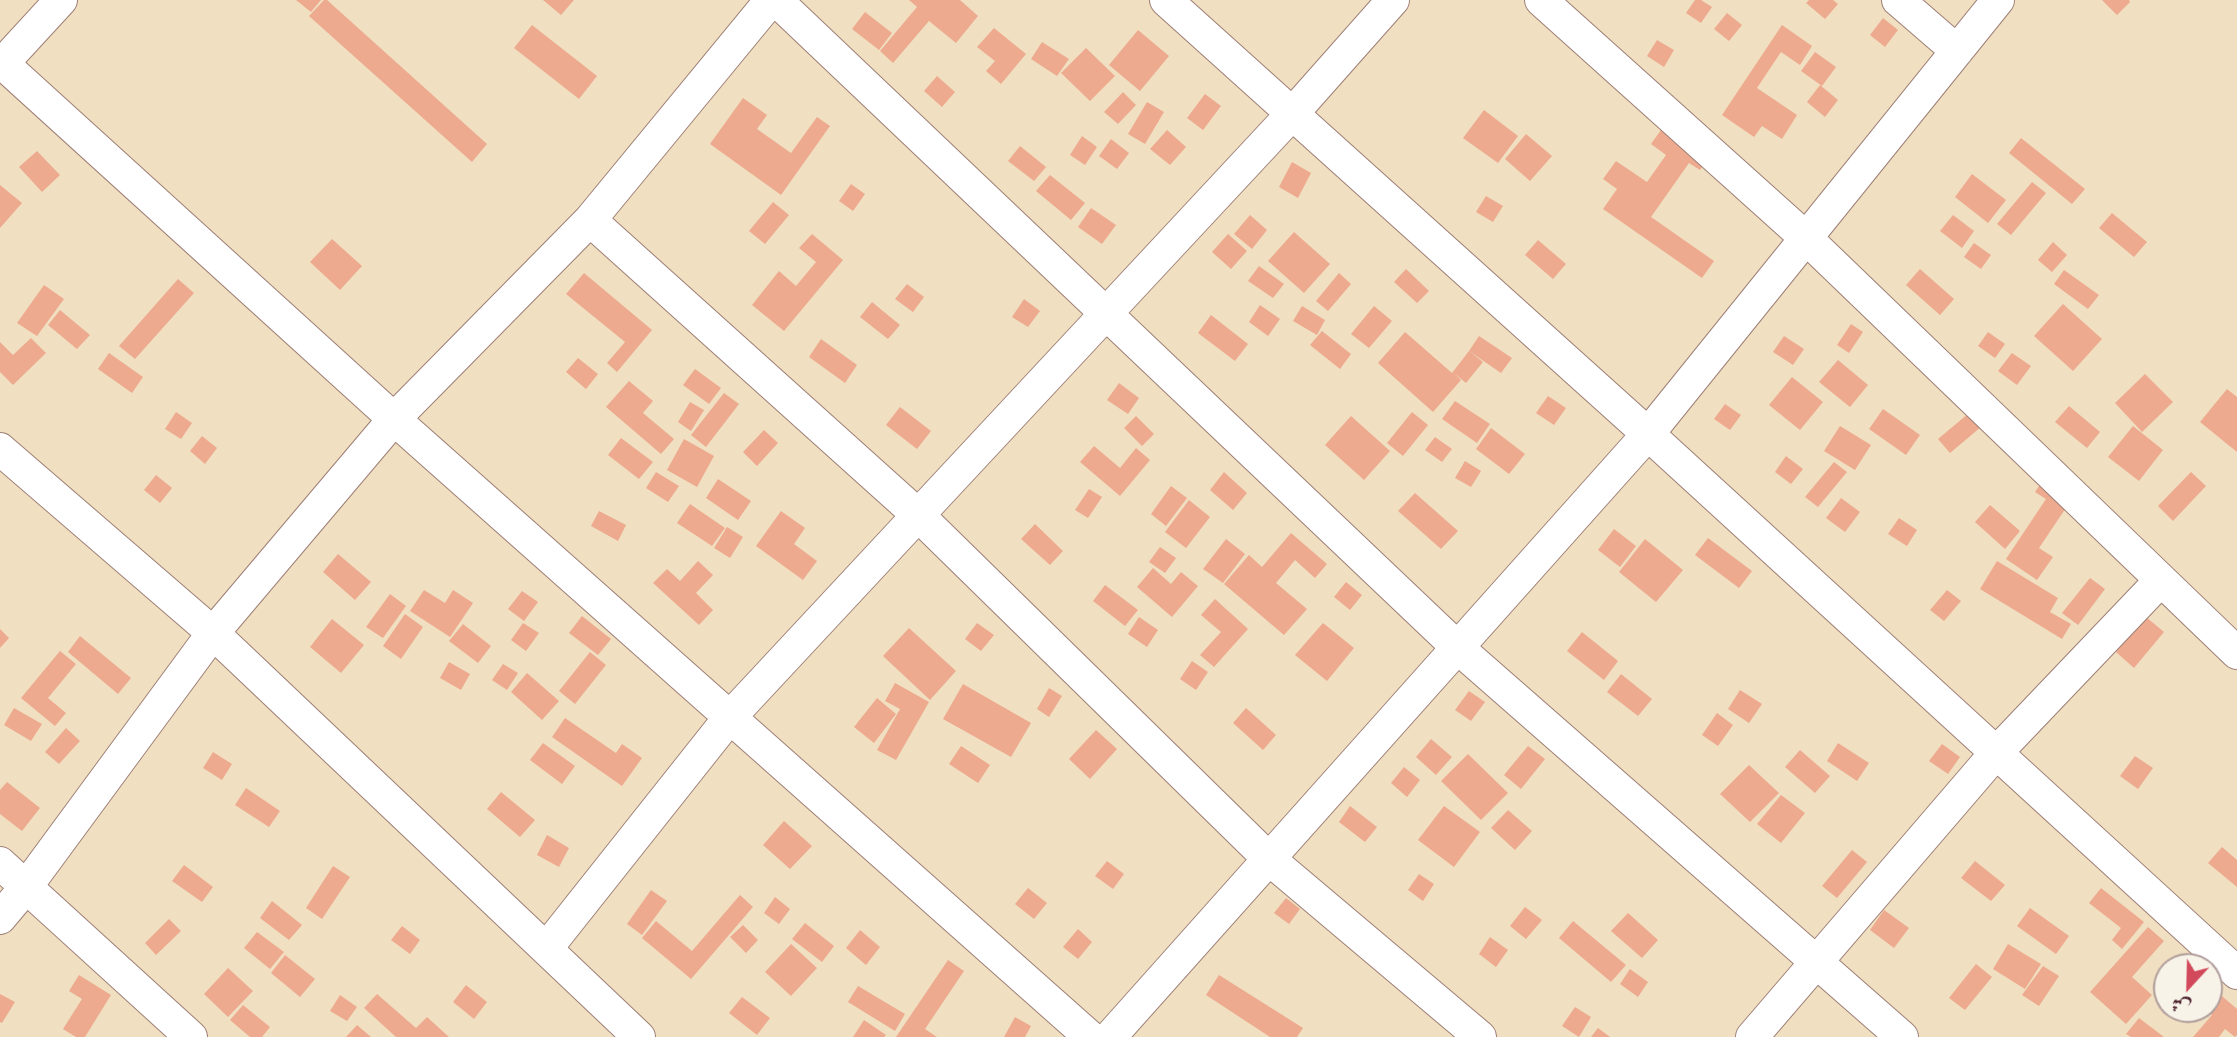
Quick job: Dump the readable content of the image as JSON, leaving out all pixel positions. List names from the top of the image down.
{
  "north": "bottom"
}
